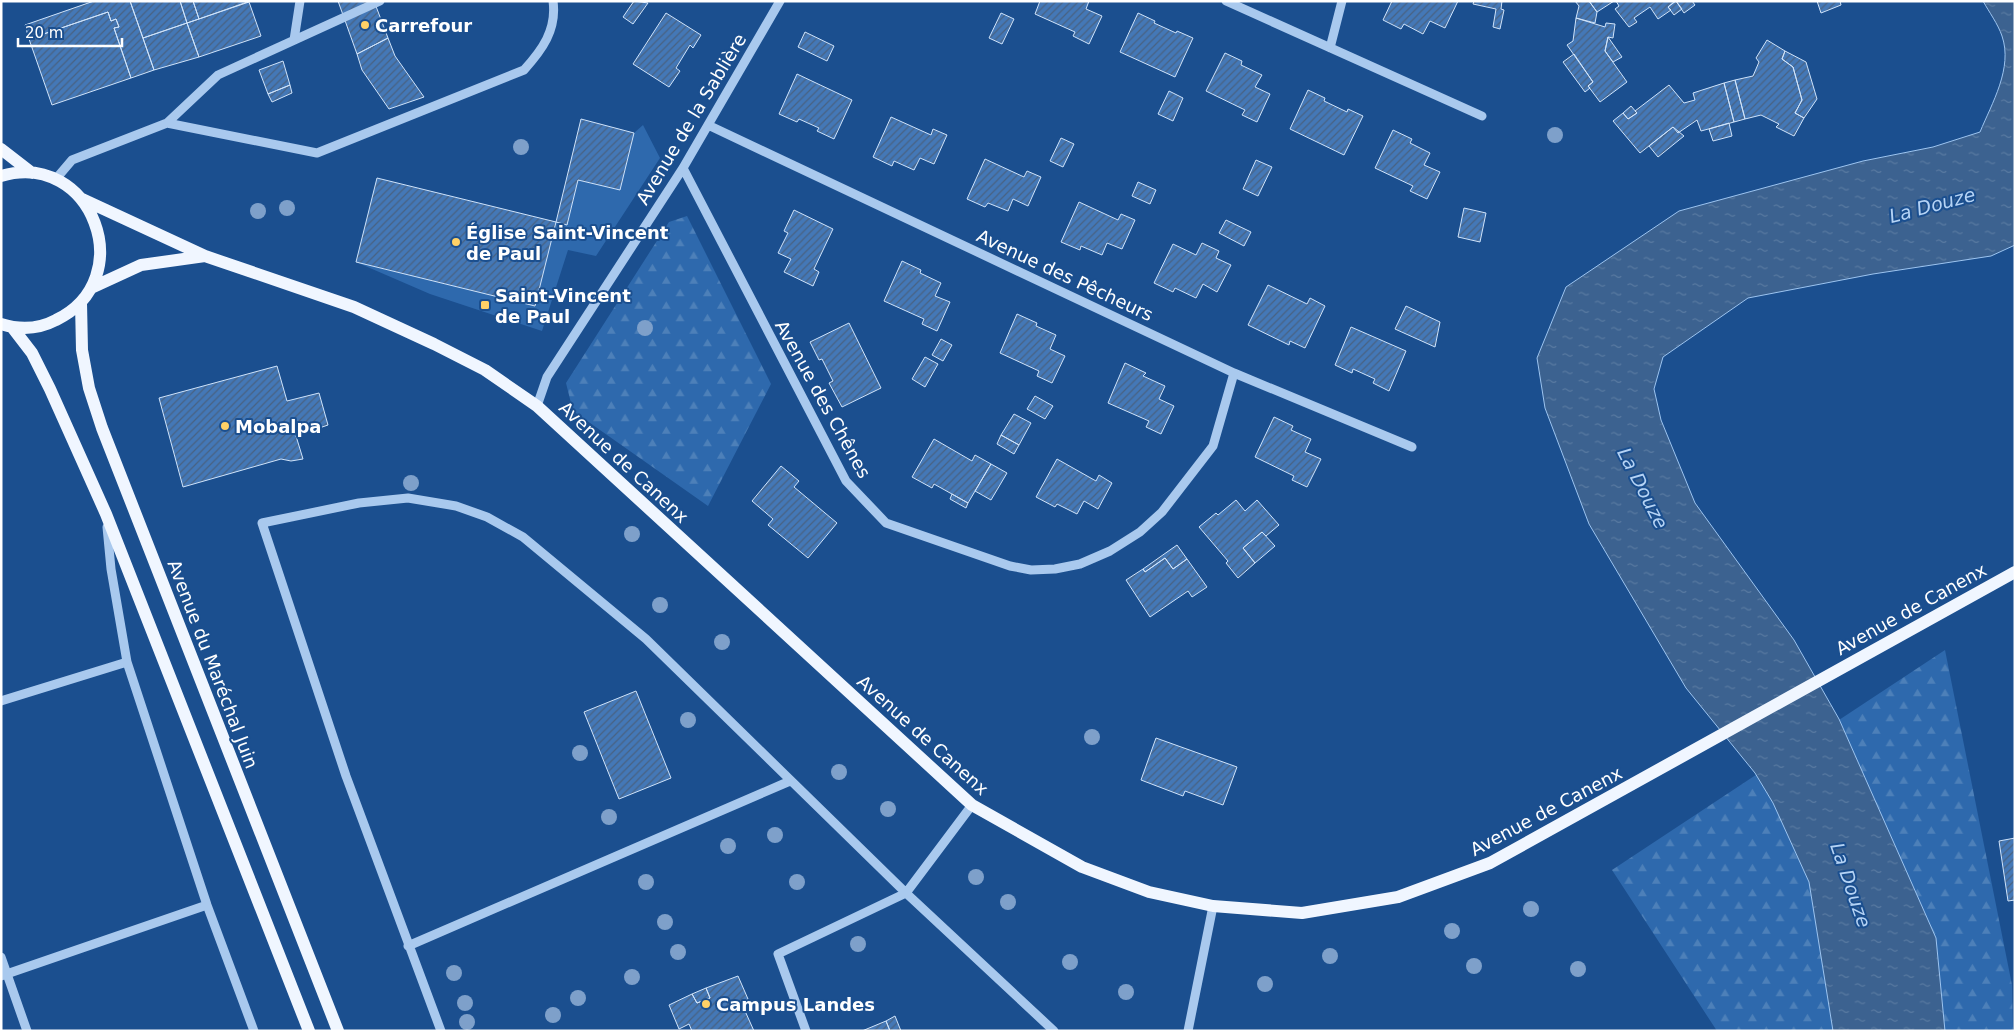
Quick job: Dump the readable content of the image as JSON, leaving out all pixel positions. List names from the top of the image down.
{
  "streets": {
    "main road": ["Avenue de Canenx", "Avenue du Maréchal Juin"],
    "street": ["Avenue de la Sablière", "Avenue des Pêcheurs", "Avenue des Chênes"]
  },
  "crossings": [
    ["Avenue de la Sablière", "Avenue des Pêcheurs"],
    ["Avenue de la Sablière", "Avenue des Chênes"],
    ["Avenue de la Sablière", "Avenue de Canenx"],
    ["Avenue des Pêcheurs", "Avenue des Chênes"]
  ],
  "water": ["La Douze"],
  "places": {
    "other": [
      "Carrefour",
      "Église Saint-Vincent de Paul",
      "Mobalpa",
      "Campus Landes"
    ],
    "transit": ["Saint-Vincent de Paul"]
  },
  "scale_bar": "20 m"
}
